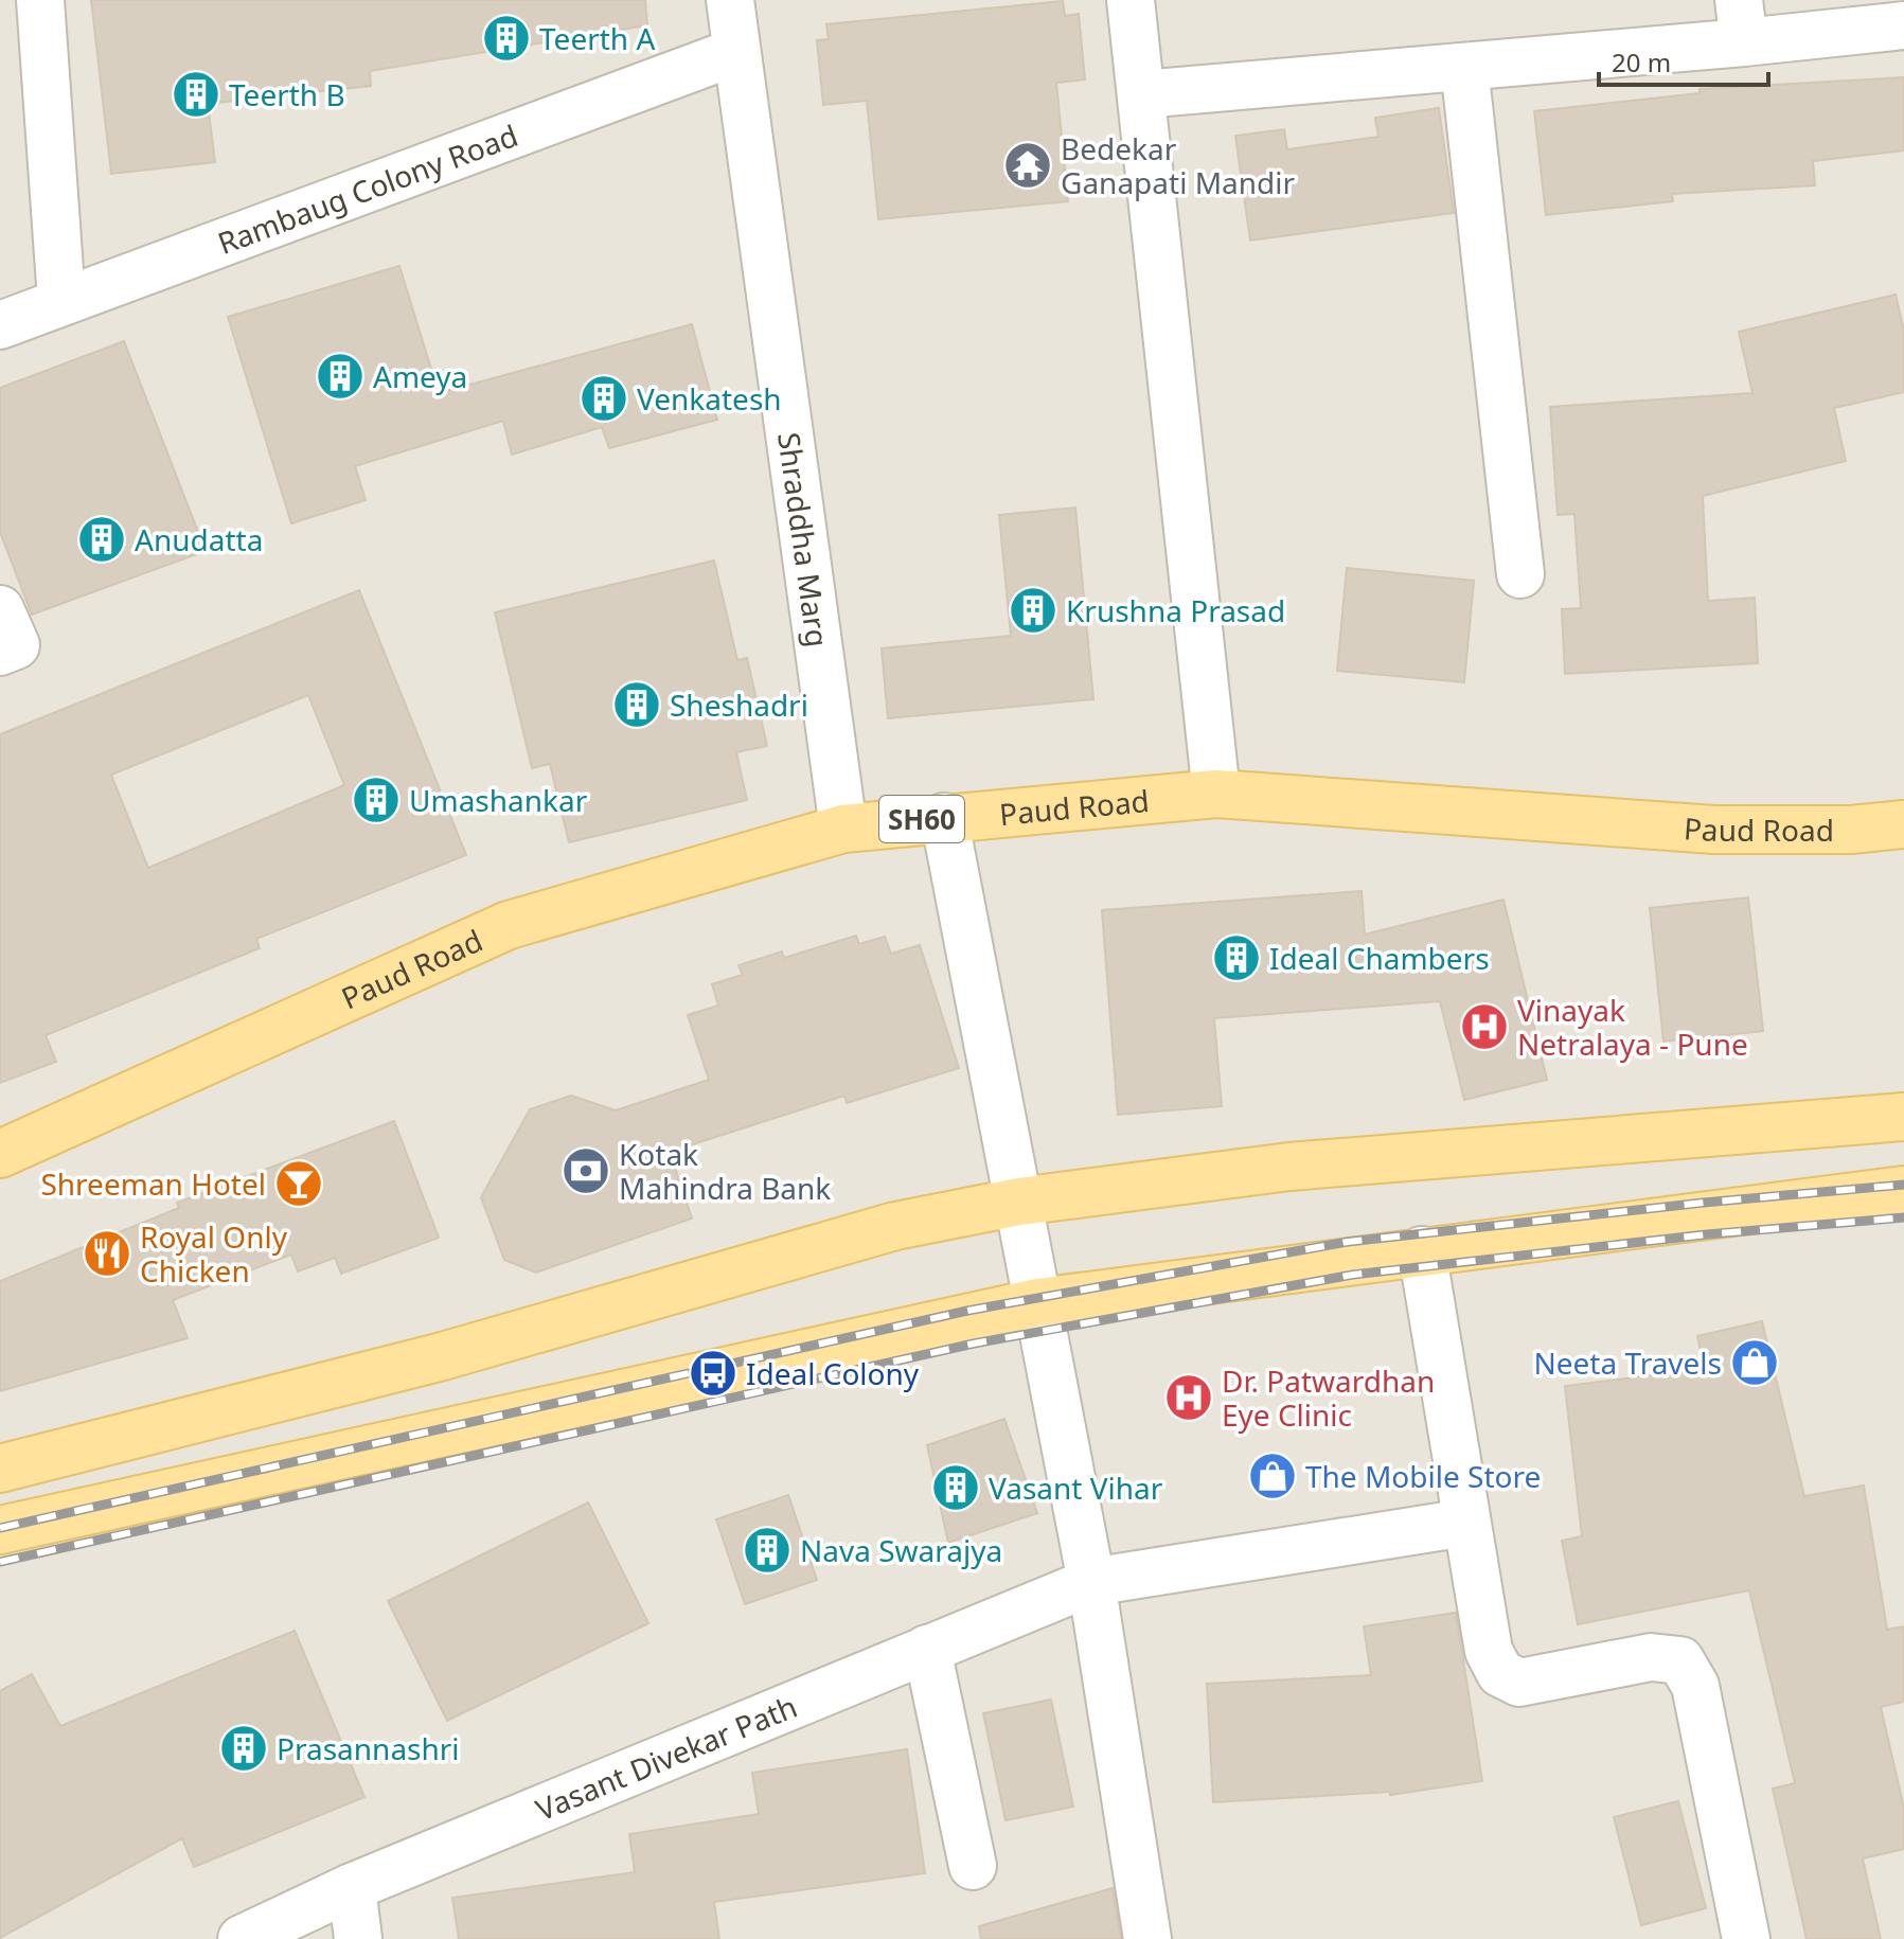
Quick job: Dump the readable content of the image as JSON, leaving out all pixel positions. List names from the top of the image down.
{
  "streets": {
    "main road": ["Paud Road", "SH60"],
    "street": ["Rambaug Colony Road", "Shraddha Marg", "Vasant Divekar Path"]
  },
  "crossings": [
    ["Rambaug Colony Road", "Shraddha Marg"],
    ["Shraddha Marg", "Paud Road"]
  ],
  "places": {
    "building": [
      "Teerth A",
      "Teerth B",
      "Ameya",
      "Venkatesh",
      "Anudatta",
      "Krushna Prasad",
      "Sheshadri",
      "Umashankar",
      "Ideal Chambers",
      "Vasant Vihar",
      "Nava Swarajya",
      "Prasannashri"
    ],
    "temple": ["Bedekar Ganapati Mandir"],
    "hospital": ["Vinayak Netralaya - Pune", "Dr. Patwardhan Eye Clinic"],
    "bank": ["Kotak Mahindra Bank"],
    "bar": ["Shreeman Hotel"],
    "restaurant": ["Royal Only Chicken"],
    "shop": ["Neeta Travels", "The Mobile Store"],
    "bus stop": ["Ideal Colony"]
  },
  "scale_bar": "20 m"
}
